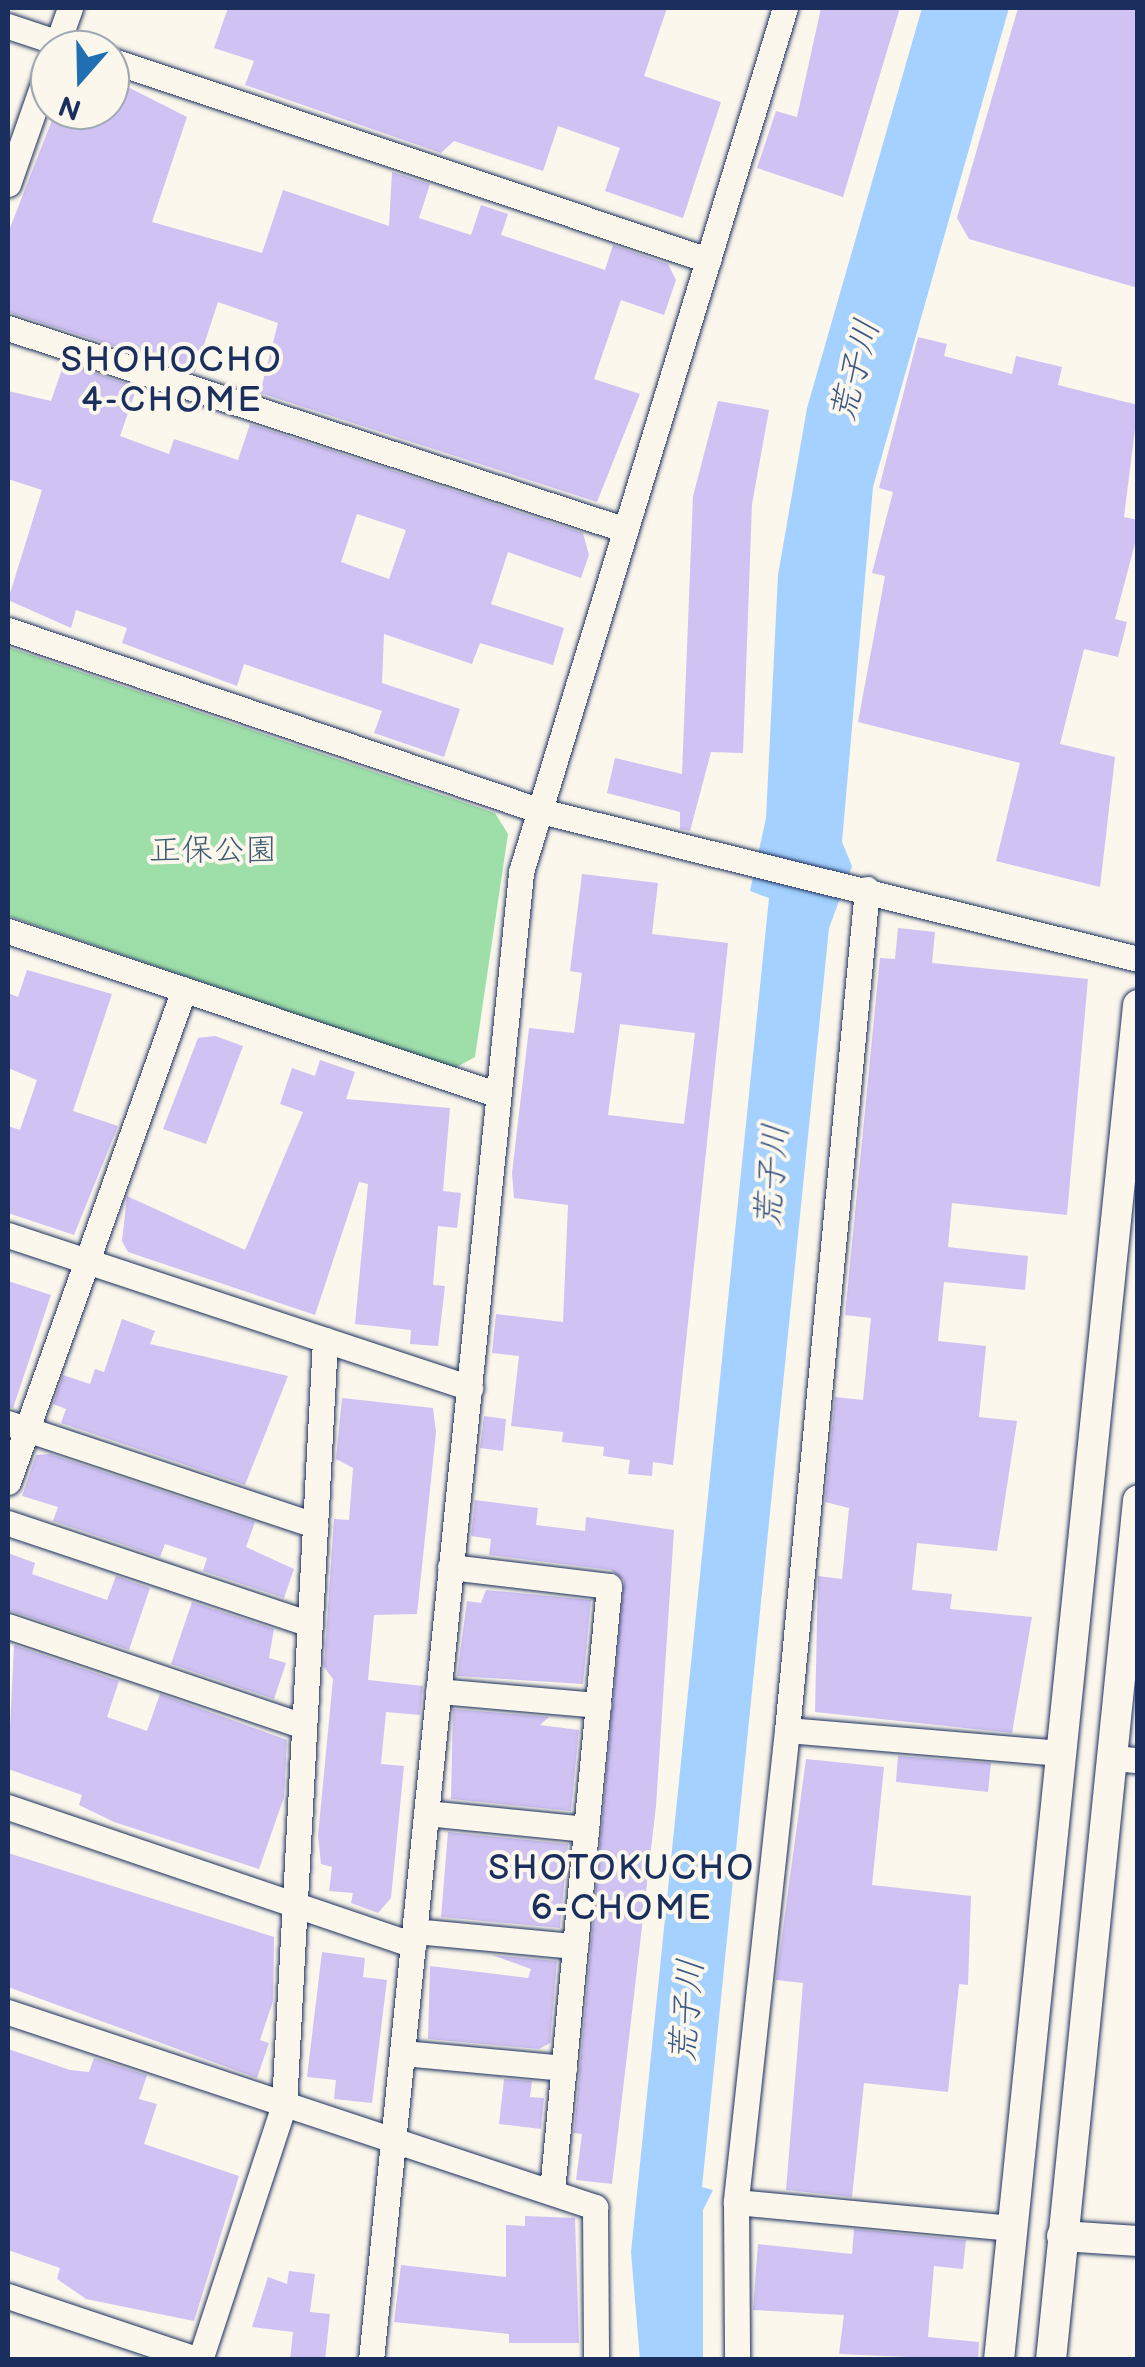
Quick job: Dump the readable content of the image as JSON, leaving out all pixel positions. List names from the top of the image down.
{
  "districts": ["SHOHOCHO 4-CHOME", "SHOTOKUCHO 6-CHOME"],
  "water": ["荒子川"],
  "parks": ["正保公園"],
  "north": "bottom"
}
